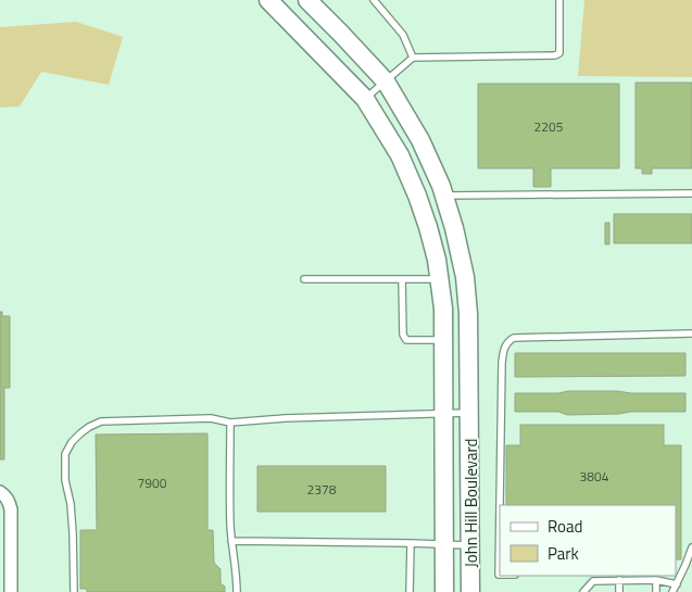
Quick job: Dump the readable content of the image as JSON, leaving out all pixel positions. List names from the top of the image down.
{
  "streets": {
    "street": ["John Hill Boulevard"]
  },
  "house_numbers": [
    "2205",
    "3804",
    "7900",
    "2378"
  ],
  "legend": ["Road", "Park"]
}
